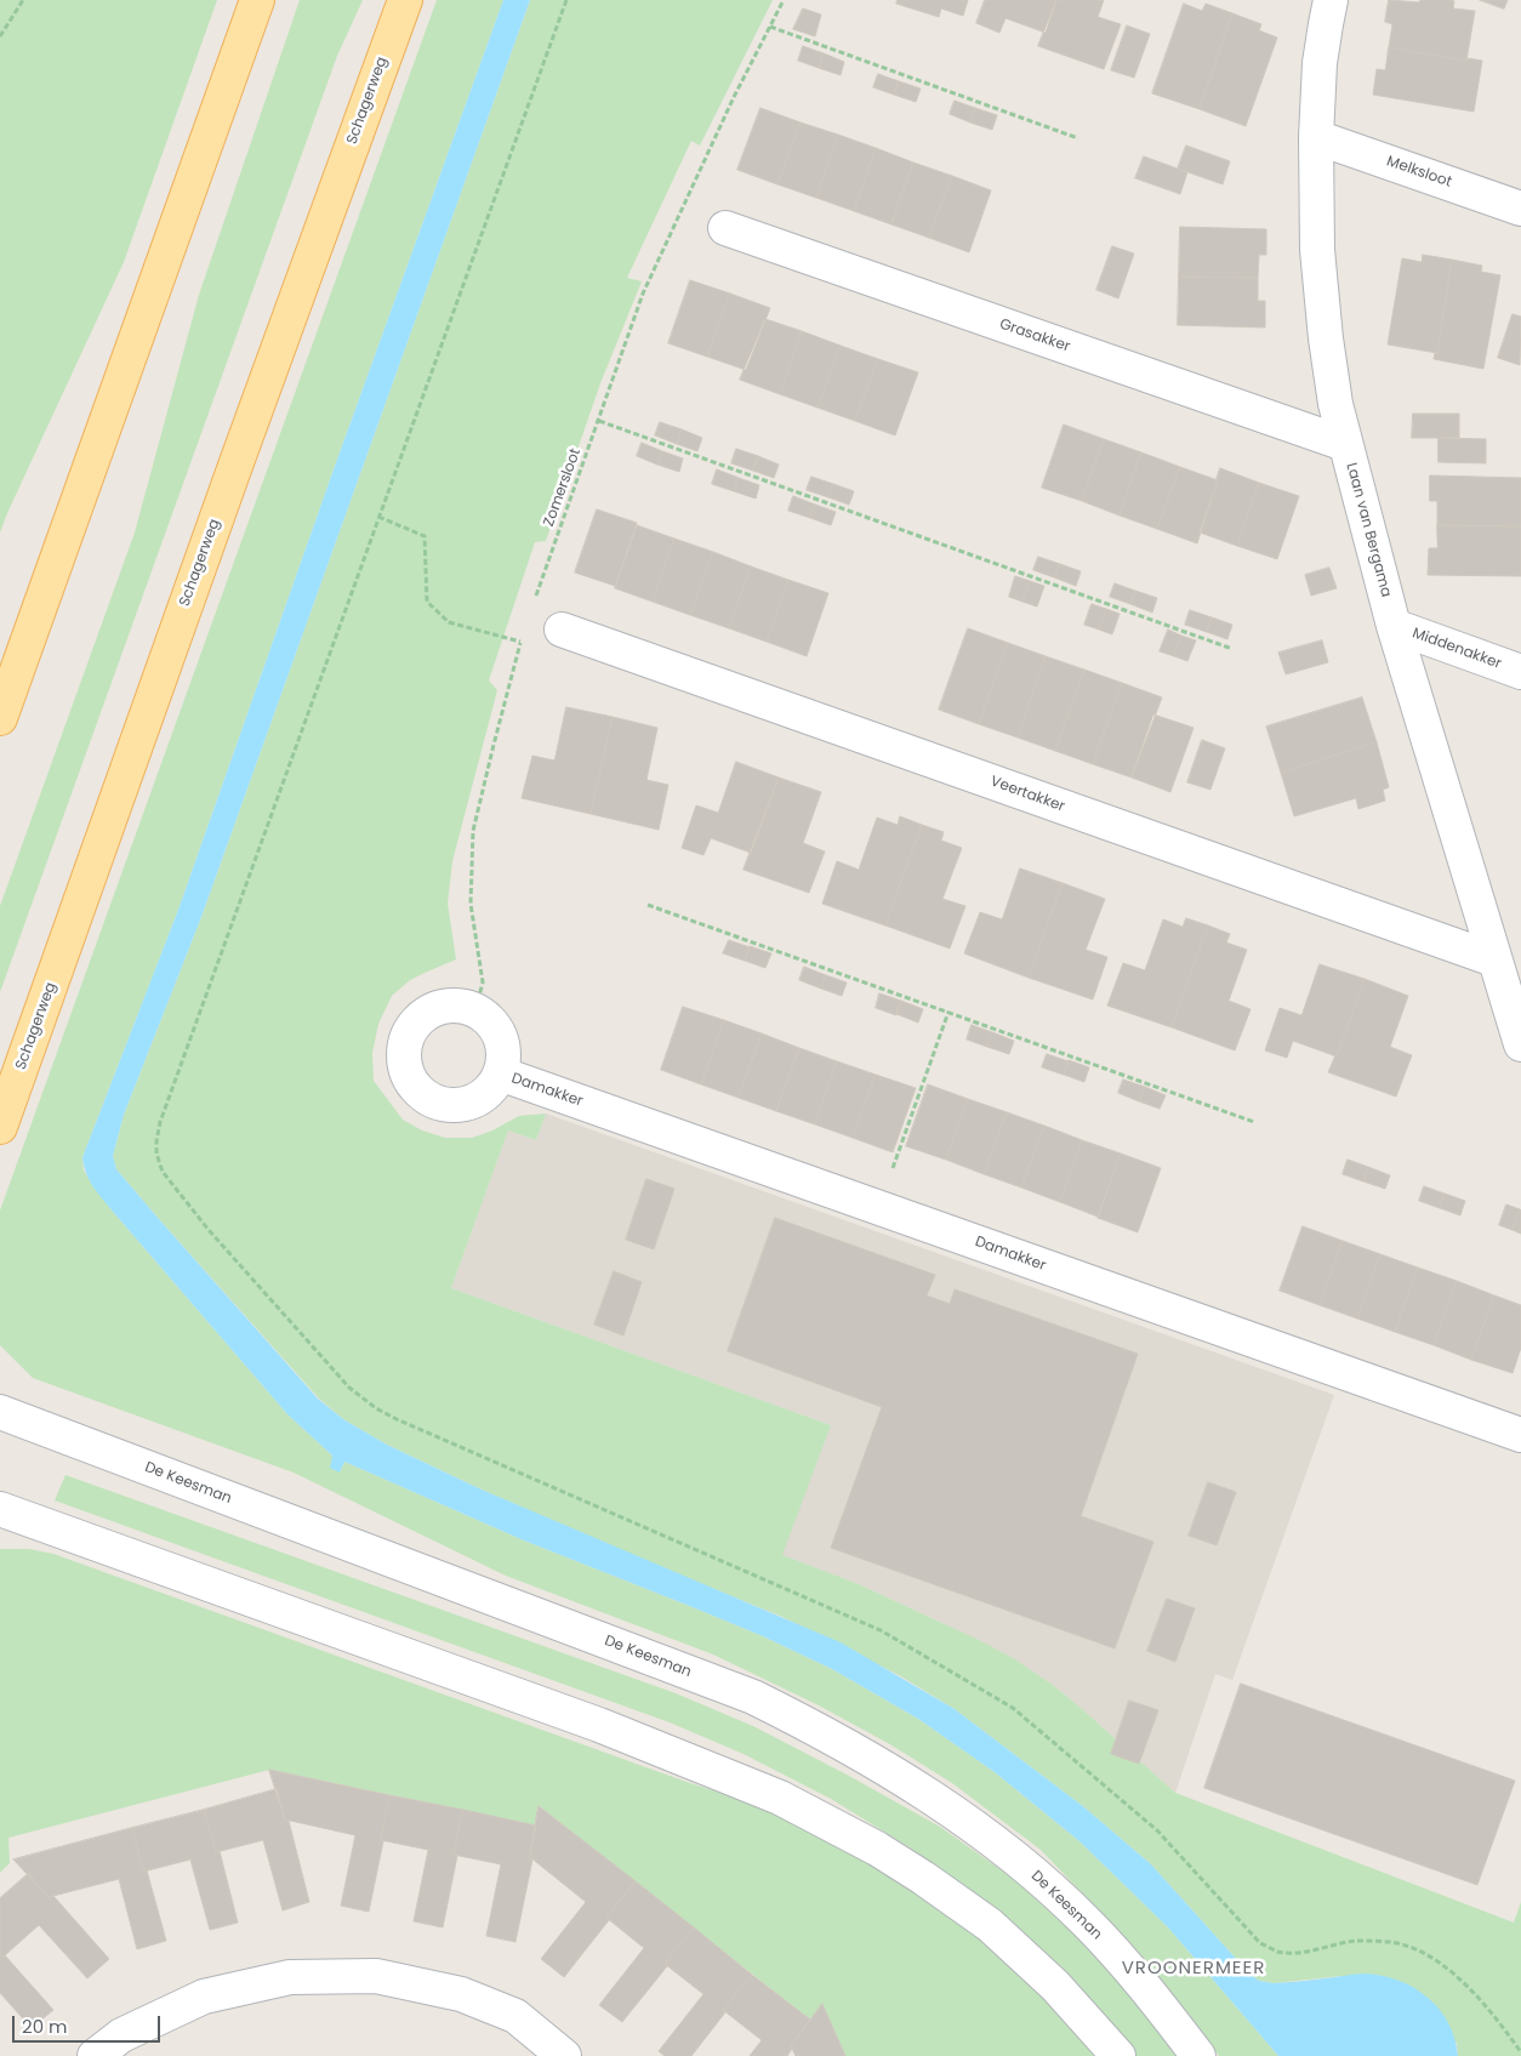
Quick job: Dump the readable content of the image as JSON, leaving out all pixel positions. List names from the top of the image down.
{
  "streets": {
    "main road": ["Schagerweg"],
    "street": [
      "Melksloot",
      "Grasakker",
      "Laan van Bergama",
      "Middenakker",
      "Veertakker",
      "Damakker",
      "De Keesman"
    ],
    "path": ["Zomersloot"]
  },
  "crossings": [
    ["Melksloot", "Laan van Bergama"],
    ["Grasakker", "Laan van Bergama"],
    ["Laan van Bergama", "Middenakker"],
    ["Laan van Bergama", "Veertakker"]
  ],
  "districts": ["VROONERMEER"],
  "scale_bar": "20 m"
}
